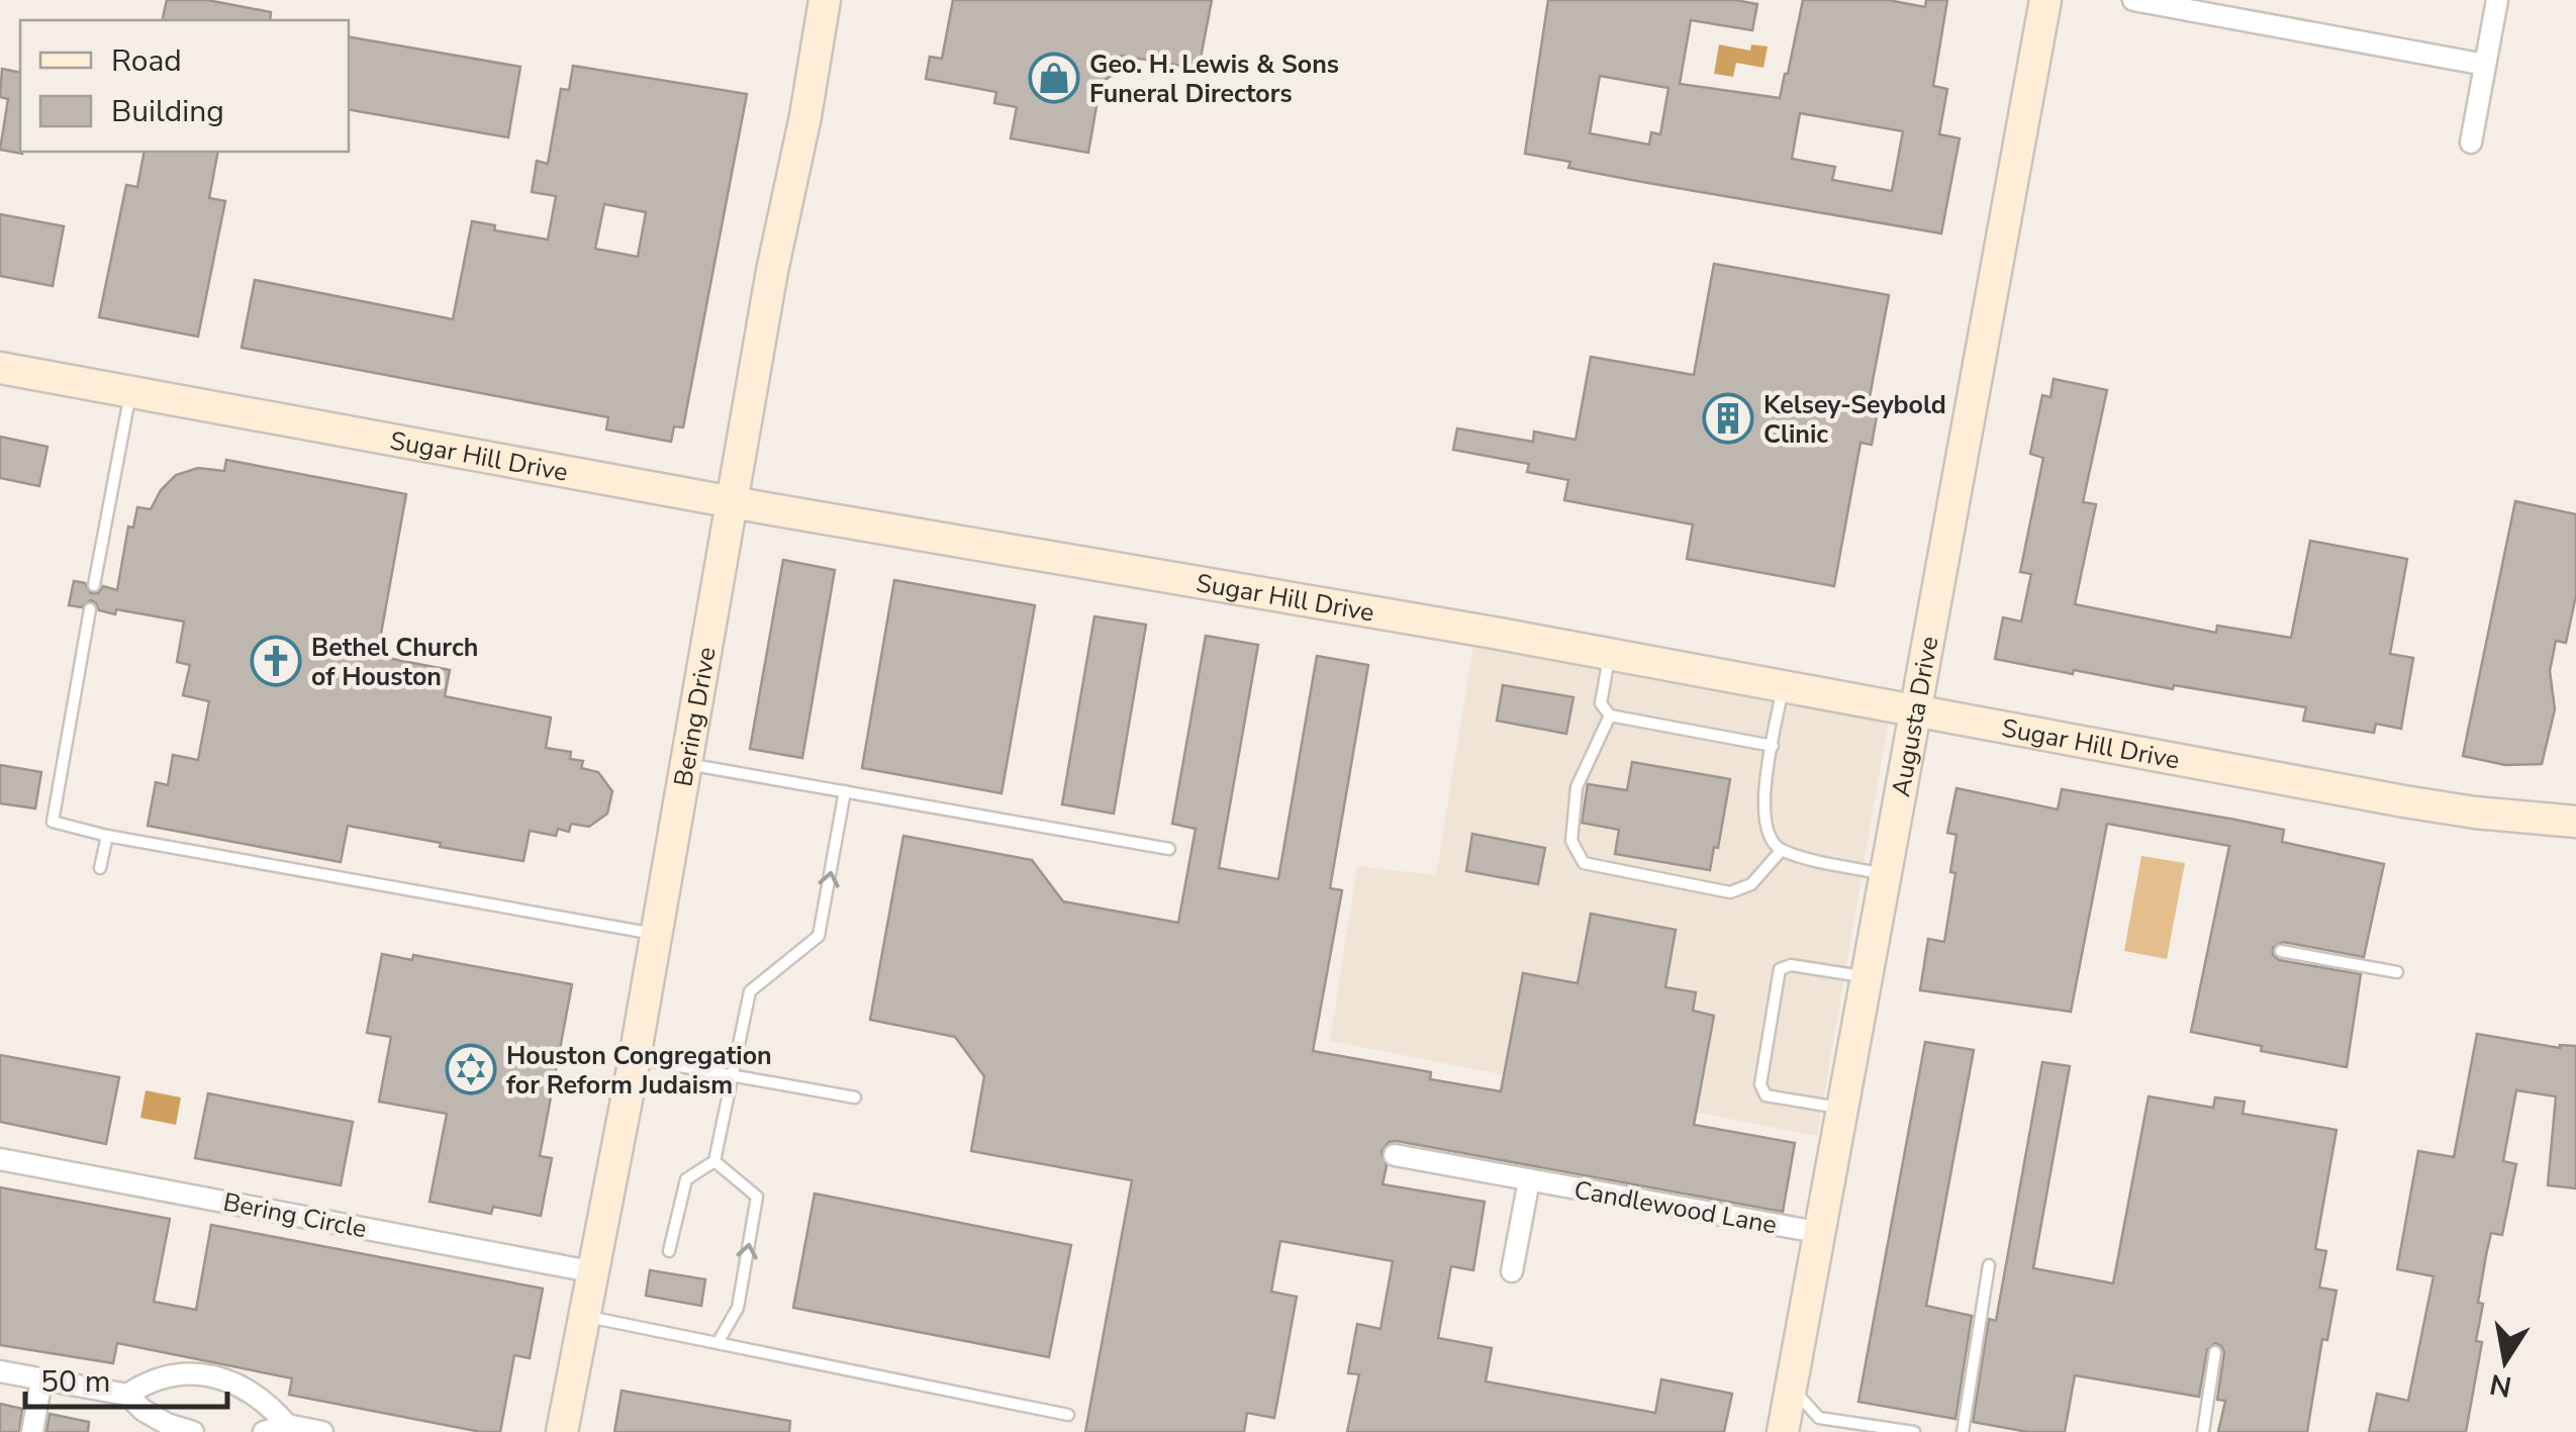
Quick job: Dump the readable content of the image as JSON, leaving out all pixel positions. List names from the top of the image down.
{
  "streets": {
    "street": [
      "Sugar Hill Drive",
      "Augusta Drive",
      "Bering Drive",
      "Candlewood Lane",
      "Bering Circle"
    ]
  },
  "crossings": [
    ["Sugar Hill Drive", "Augusta Drive"],
    ["Sugar Hill Drive", "Bering Drive"],
    ["Augusta Drive", "Candlewood Lane"],
    ["Bering Drive", "Bering Circle"]
  ],
  "places": {
    "shop": ["Geo. H. Lewis & Sons Funeral Directors"],
    "building": ["Kelsey-Seybold Clinic"],
    "church": ["Bethel Church of Houston"],
    "synagogue": ["Houston Congregation for Reform Judaism"]
  },
  "legend": ["Road", "Building"],
  "scale_bar": "50 m",
  "north": "bottom"
}
